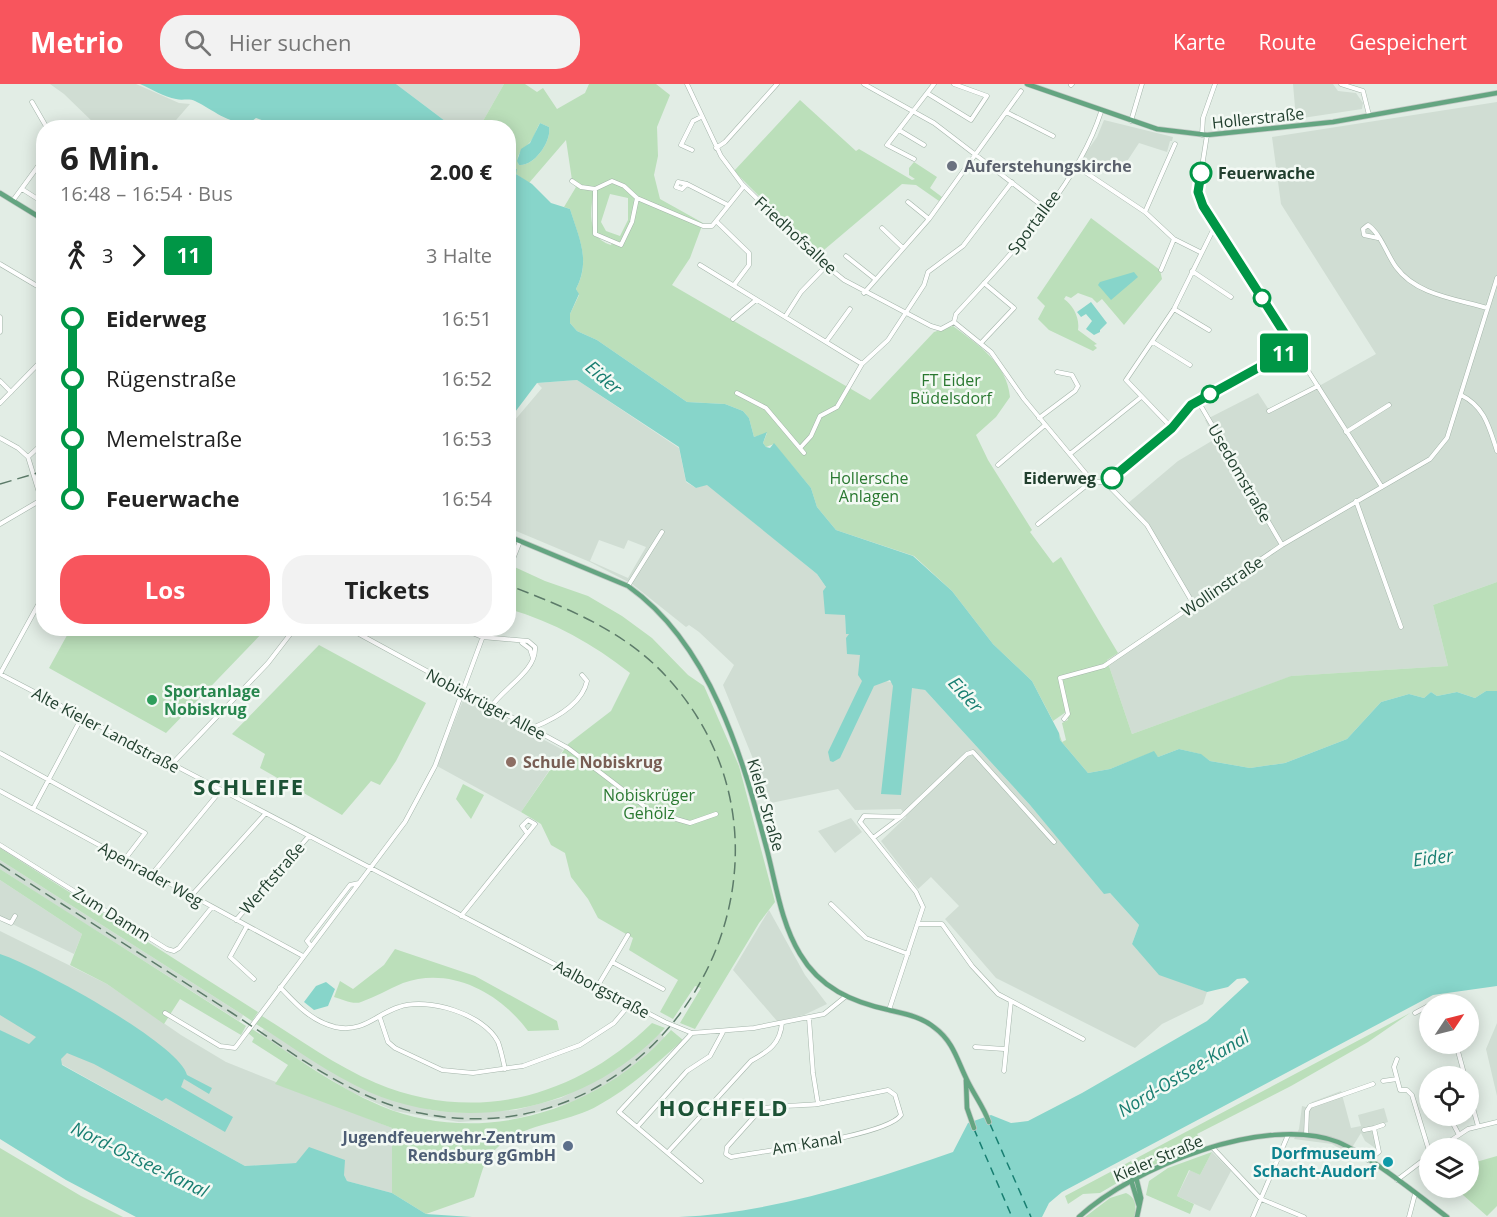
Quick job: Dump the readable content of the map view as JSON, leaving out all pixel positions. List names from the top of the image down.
{
  "streets": {
    "main road": ["Hollerstraße", "Kieler Straße"],
    "street": [
      "Sportallee",
      "Friedhofsallee",
      "Usedomstraße",
      "Wollinstraße",
      "Nobiskrüger Allee",
      "Alte Kieler Landstraße",
      "Apenrader Weg",
      "Werftstraße",
      "Zum Damm",
      "Aalborgstraße",
      "Am Kanal"
    ]
  },
  "crossings": [
    ["Hollerstraße", "Sportallee"],
    ["Sportallee", "Friedhofsallee"],
    ["Usedomstraße", "Wollinstraße"],
    ["Alte Kieler Landstraße", "Werftstraße"],
    ["Alte Kieler Landstraße", "Aalborgstraße"],
    ["Kieler Straße", "Aalborgstraße"],
    ["Apenrader Weg", "Werftstraße"],
    ["Apenrader Weg", "Zum Damm"]
  ],
  "districts": ["SCHLEIFE", "HOCHFELD"],
  "water": ["Eider", "Nord-Ostsee-Kanal"],
  "parks": ["FT Eider Büdelsdorf", "Hollersche Anlagen", "Nobiskrüger Gehölz"],
  "places": [
    "Auferstehungskirche",
    "Feuerwache",
    "Eiderweg",
    "Sportanlage Nobiskrug",
    "Schule Nobiskrug",
    "Jugendfeuerwehr-Zentrum Rendsburg gGmbH",
    "Dorfmuseum Schacht-Audorf"
  ],
  "lines": ["bus line 11"],
  "north": "top right",
  "page": {
    "header": "Metrio",
    "search": "Hier suchen",
    "nav": ["Karte", "Route", "Gespeichert"],
    "on_map": "11",
    "heading": ["6 Min.", "16:48 – 16:54 · Bus", "2.00 €"],
    "legs": ["3", "11", "3 Halte"],
    "list": [
      {
        "name": "Eiderweg",
        "value": "16:51"
      },
      {
        "name": "Rügenstraße",
        "value": "16:52"
      },
      {
        "name": "Memelstraße",
        "value": "16:53"
      },
      {
        "name": "Feuerwache",
        "value": "16:54"
      }
    ],
    "buttons": ["Los", "Tickets"]
  }
}
